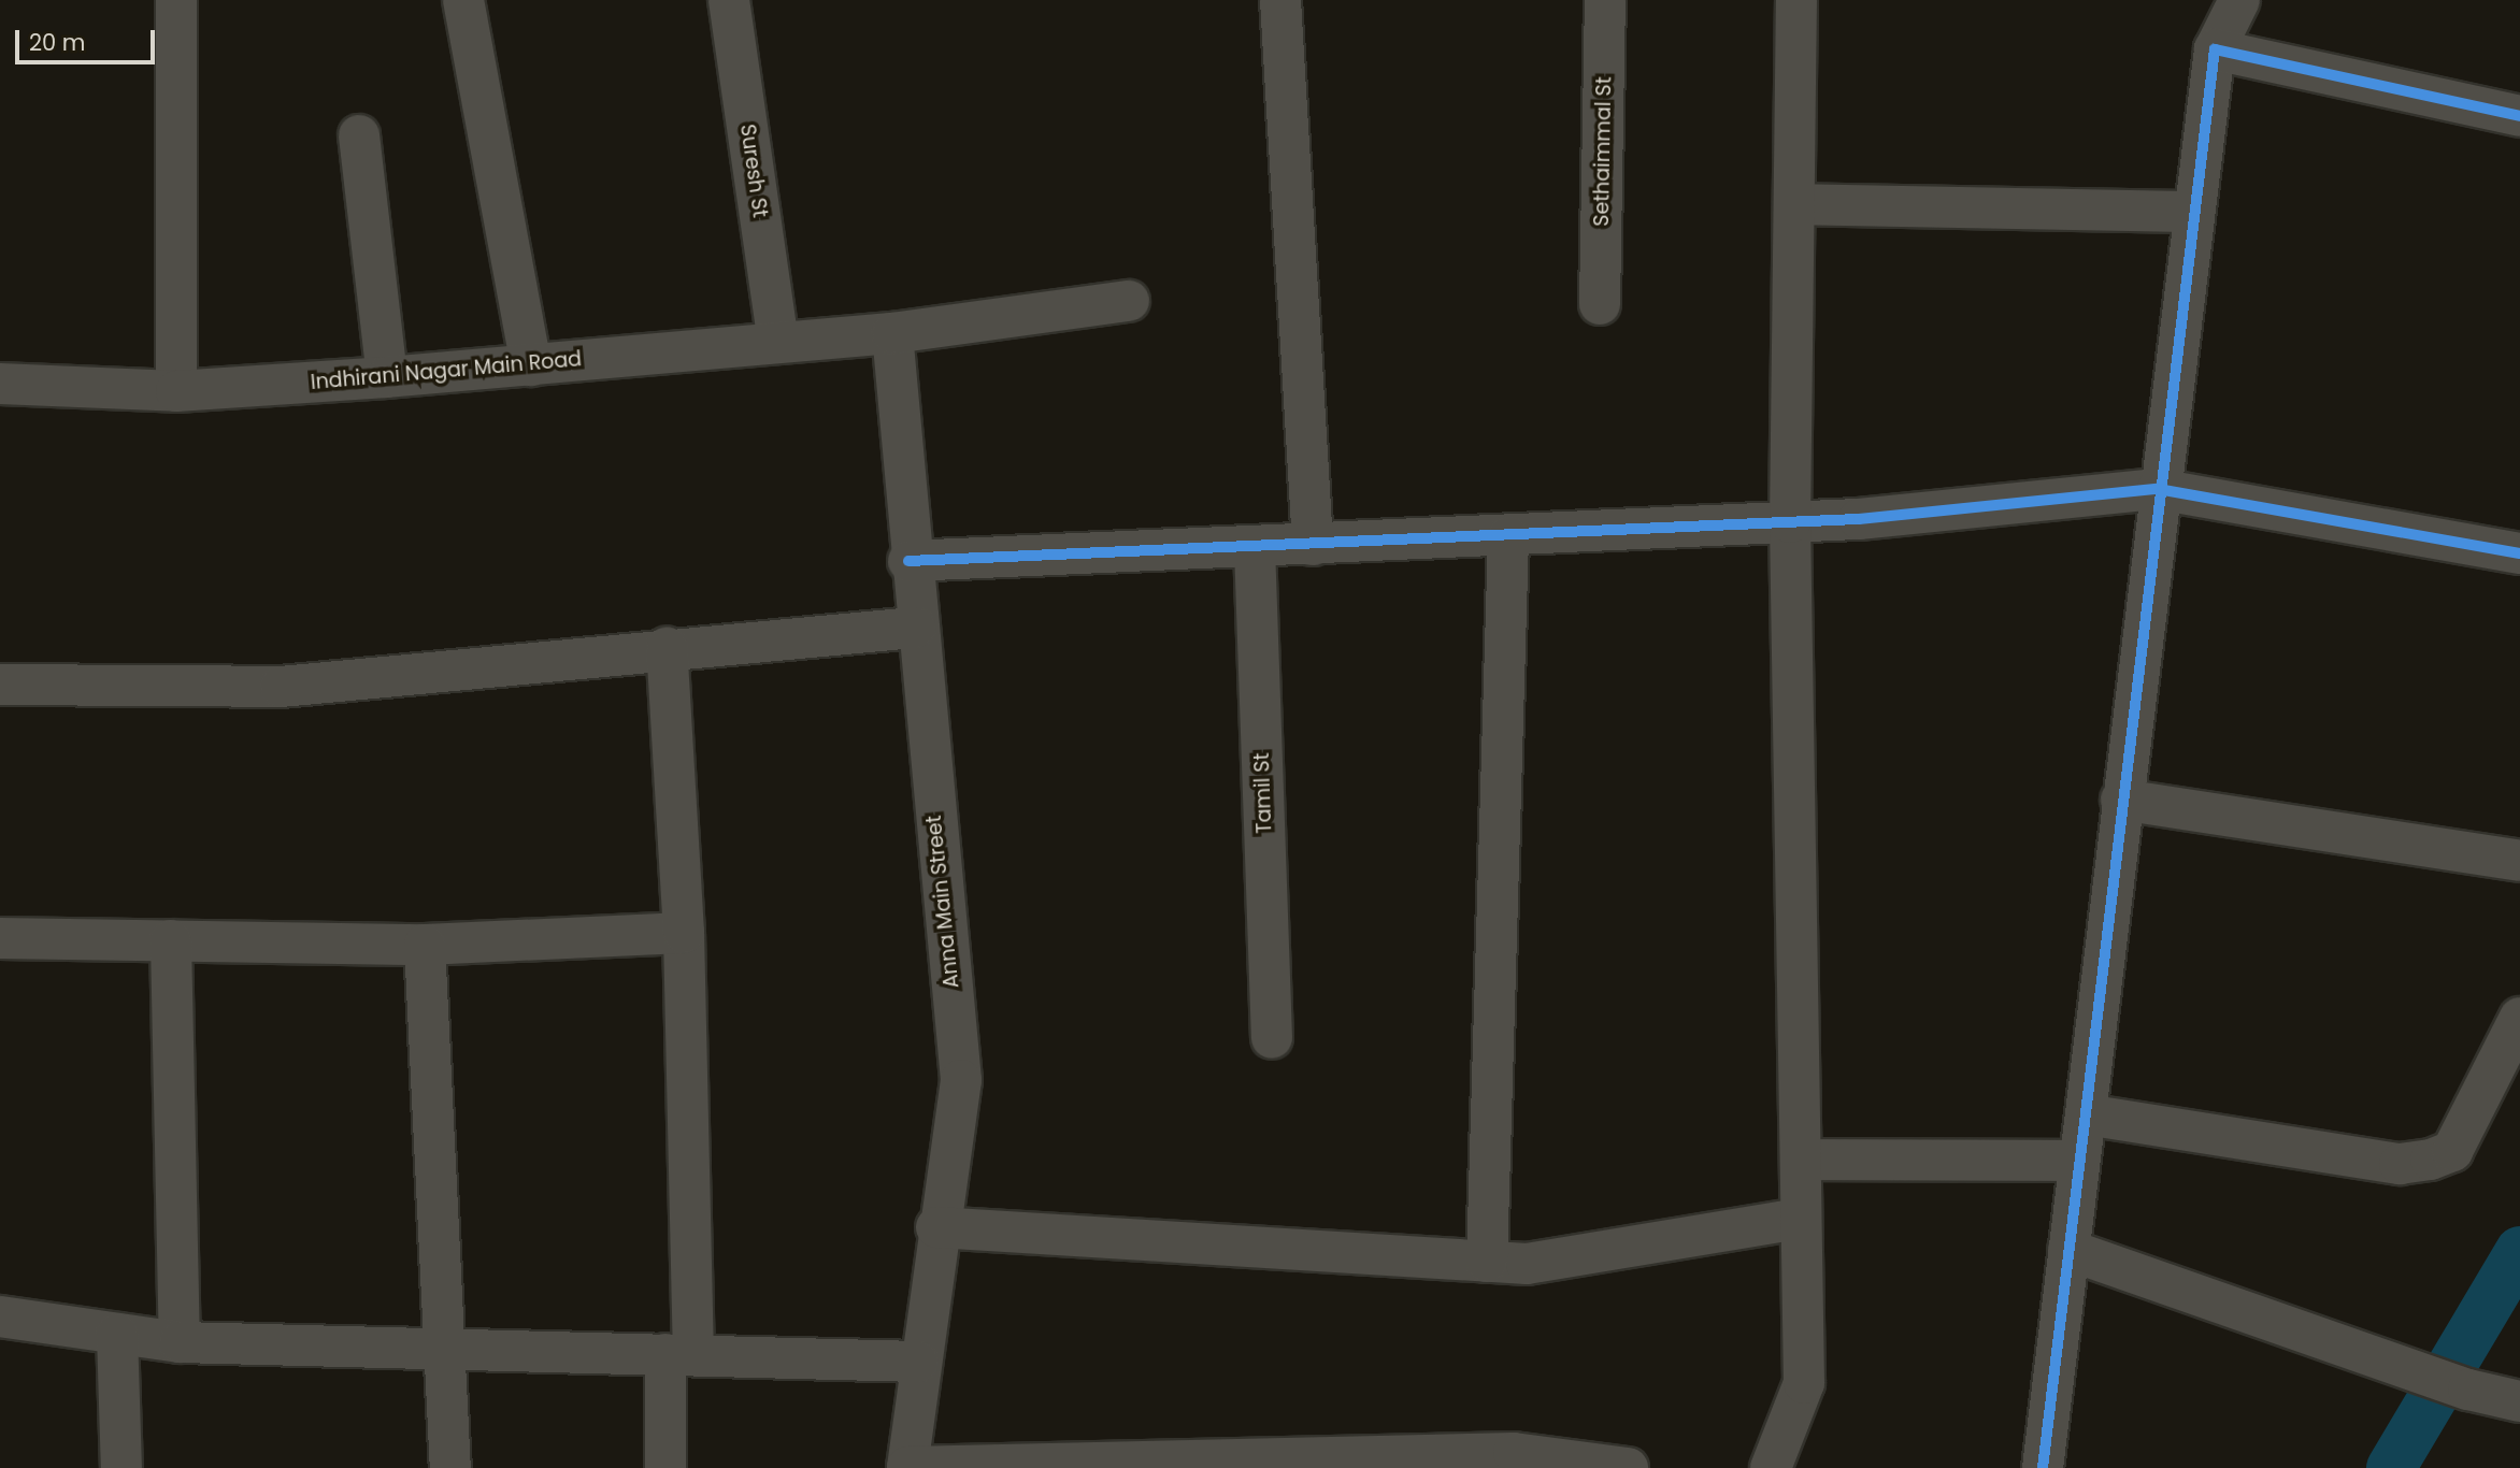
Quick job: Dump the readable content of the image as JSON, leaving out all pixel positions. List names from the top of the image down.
{
  "streets": {
    "street": [
      "Sethaimmal St",
      "Suresh St",
      "Indhirani Nagar Main Road",
      "Tamil St",
      "Anna Main Street"
    ]
  },
  "crossings": [
    ["Suresh St", "Indhirani Nagar Main Road"],
    ["Indhirani Nagar Main Road", "Anna Main Street"]
  ],
  "scale_bar": "20 m"
}
